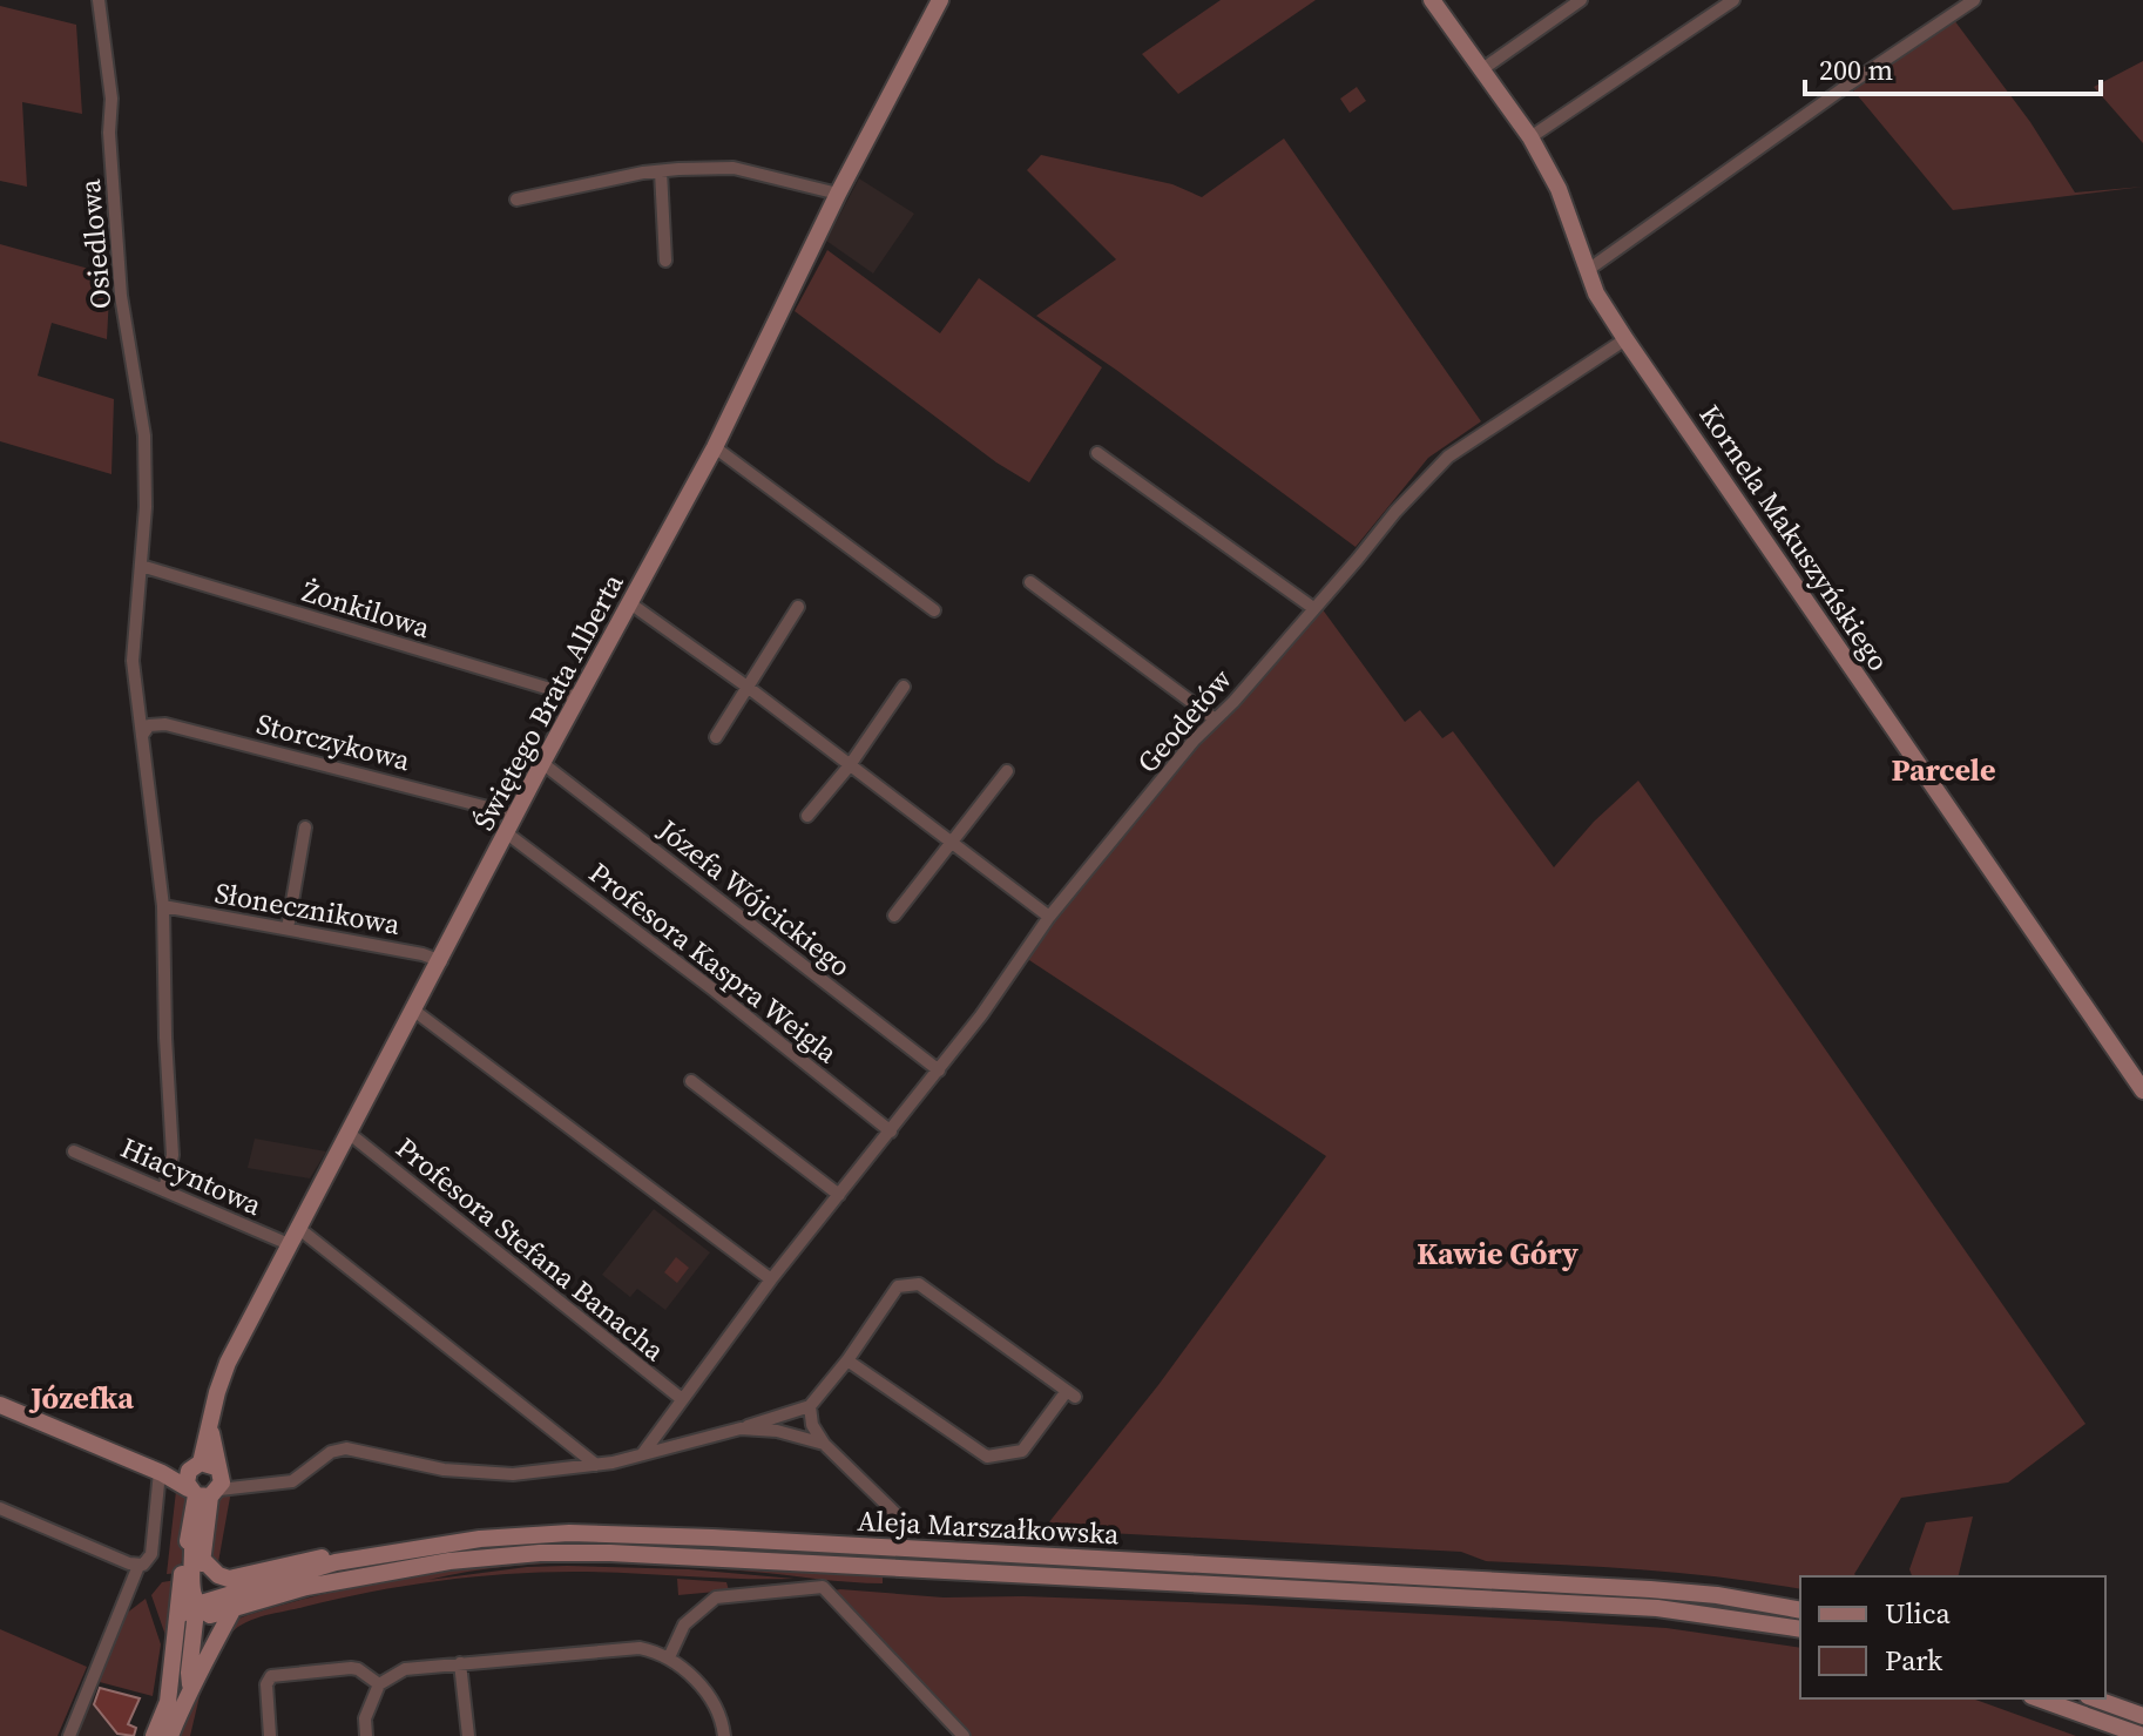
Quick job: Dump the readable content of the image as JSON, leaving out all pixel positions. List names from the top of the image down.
{
  "streets": {
    "street": [
      "Osiedlowa",
      "Kornela Makuszyńskiego",
      "Żonkilowa",
      "Świętego Brata Alberta",
      "Geodetów",
      "Storczykowa",
      "Józefa Wójcickiego",
      "Słonecznikowa",
      "Profesora Kaspra Weigla",
      "Hiacyntowa",
      "Profesora Stefana Banacha",
      "Aleja Marszałkowska"
    ]
  },
  "crossings": [
    ["Osiedlowa", "Żonkilowa"],
    ["Osiedlowa", "Storczykowa"],
    ["Osiedlowa", "Słonecznikowa"],
    ["Osiedlowa", "Hiacyntowa"],
    ["Kornela Makuszyńskiego", "Geodetów"],
    ["Żonkilowa", "Świętego Brata Alberta"],
    ["Świętego Brata Alberta", "Storczykowa"],
    ["Świętego Brata Alberta", "Józefa Wójcickiego"],
    ["Świętego Brata Alberta", "Słonecznikowa"],
    ["Świętego Brata Alberta", "Profesora Kaspra Weigla"],
    ["Świętego Brata Alberta", "Hiacyntowa"],
    ["Świętego Brata Alberta", "Profesora Stefana Banacha"],
    ["Geodetów", "Józefa Wójcickiego"],
    ["Geodetów", "Profesora Kaspra Weigla"],
    ["Geodetów", "Profesora Stefana Banacha"]
  ],
  "districts": ["Parcele", "Kawie Góry", "Józefka"],
  "legend": ["Ulica", "Park"],
  "scale_bar": "200 m"
}
